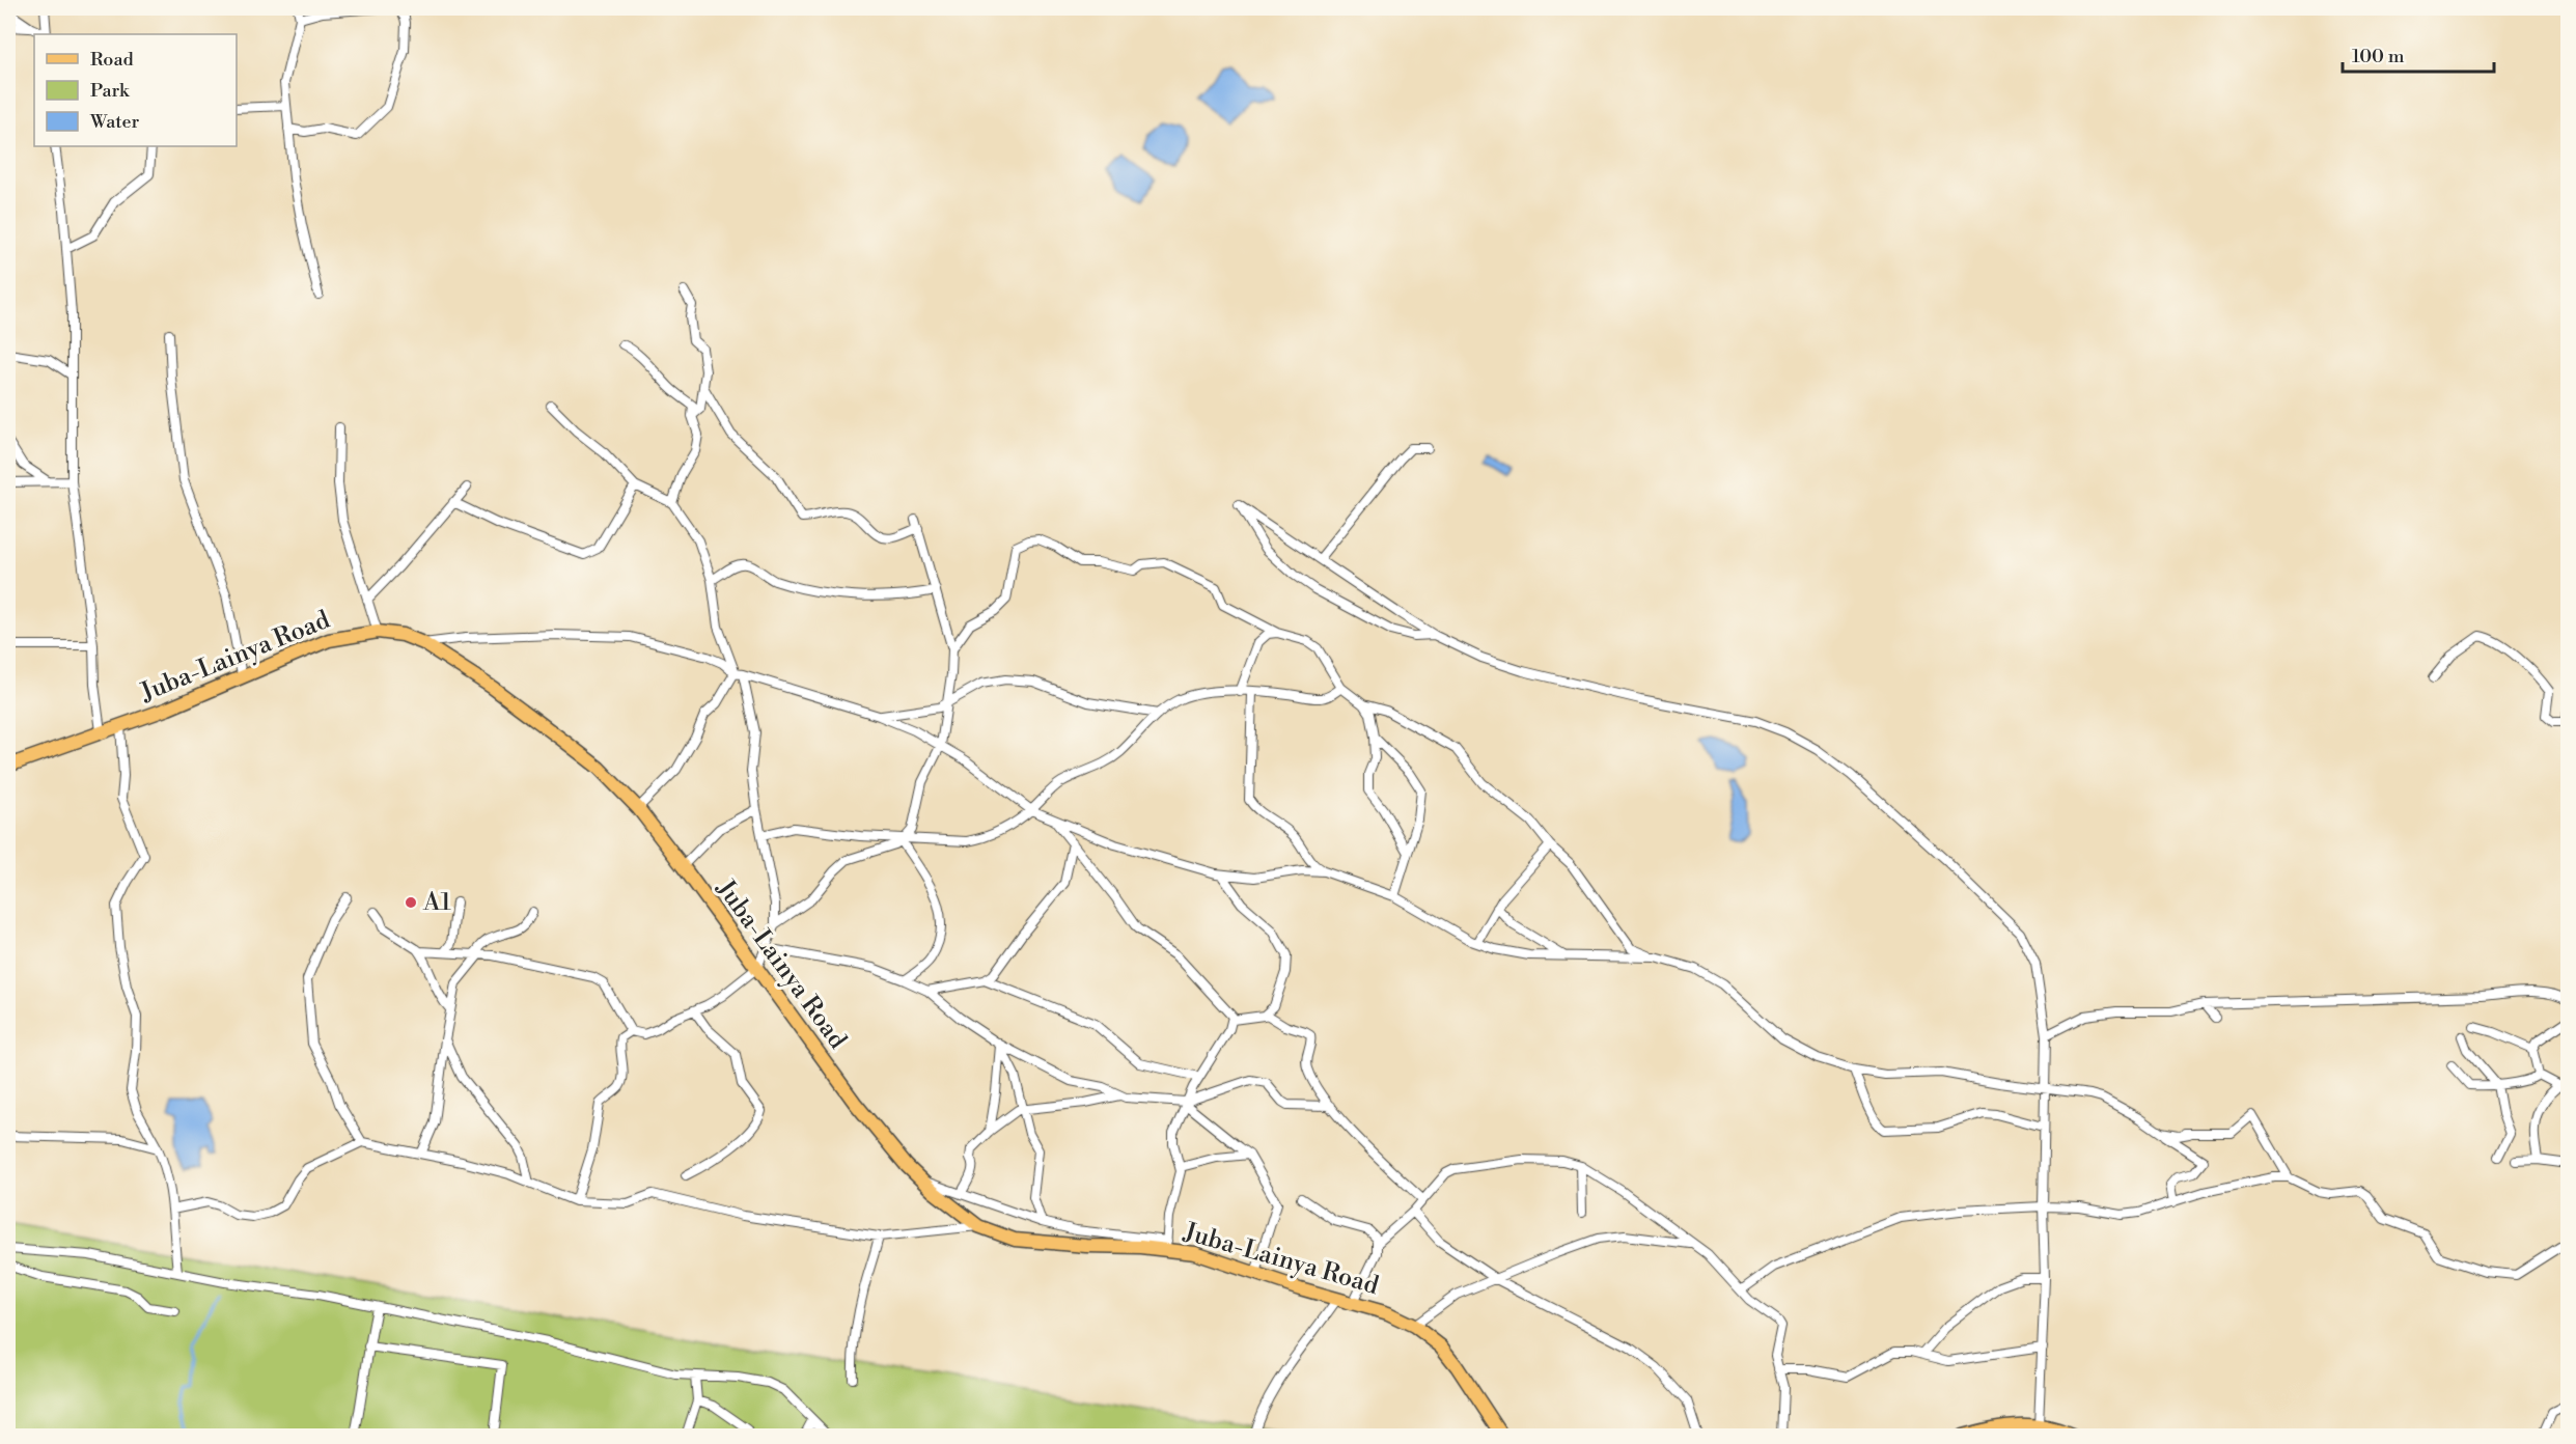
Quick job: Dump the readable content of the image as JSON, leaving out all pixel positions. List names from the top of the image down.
{
  "streets": {
    "main road": ["Juba-Lainya Road"]
  },
  "places": ["A1"],
  "legend": ["Road", "Park", "Water"],
  "scale_bar": "100 m"
}
